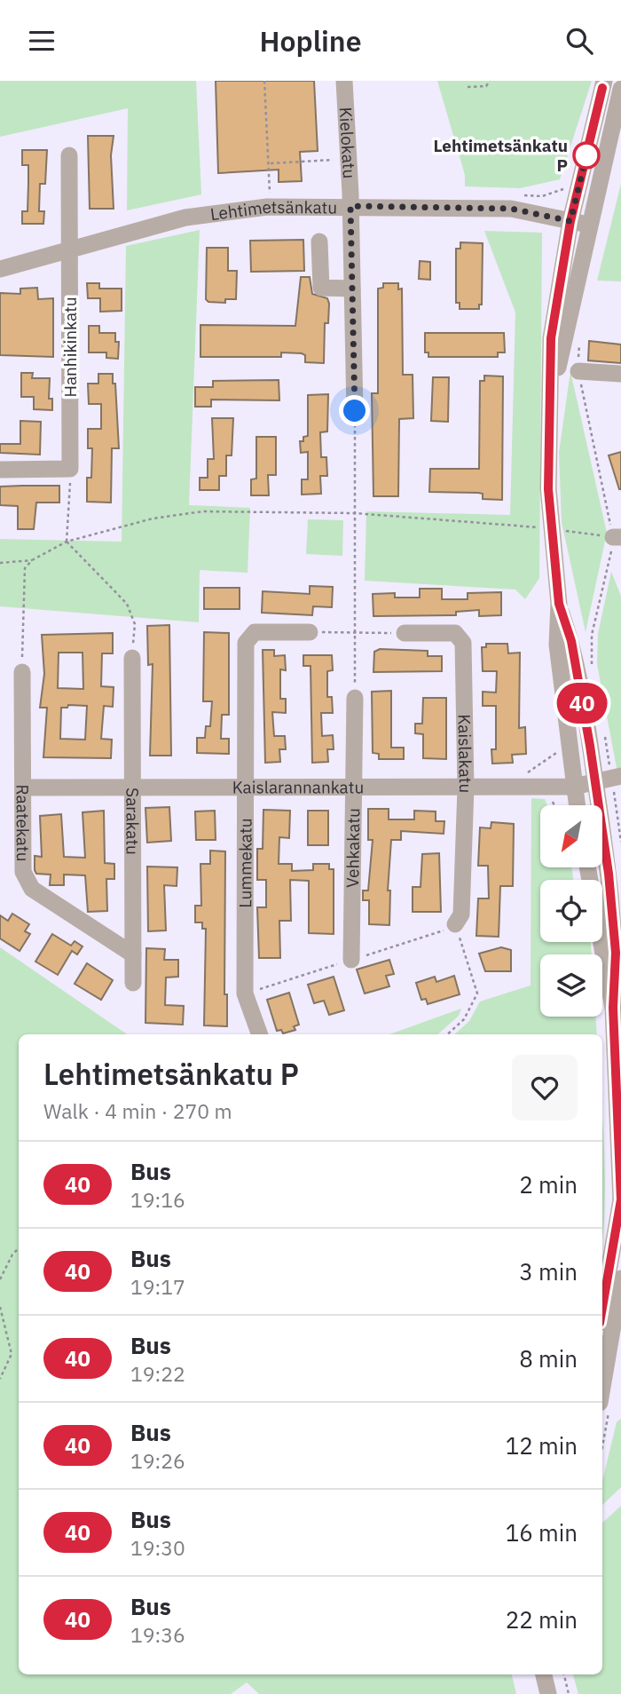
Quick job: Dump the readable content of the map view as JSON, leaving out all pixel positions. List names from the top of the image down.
{
  "streets": {
    "street": [
      "Kielokatu",
      "Lehtimetsänkatu",
      "Hanhikinkatu",
      "Kaislakatu",
      "Kaislarannankatu",
      "Sarakatu",
      "Raatekatu",
      "Vehkakatu",
      "Lummekatu"
    ]
  },
  "crossings": [
    ["Kielokatu", "Lehtimetsänkatu"],
    ["Lehtimetsänkatu", "Hanhikinkatu"],
    ["Kaislakatu", "Kaislarannankatu"],
    ["Kaislarannankatu", "Sarakatu"],
    ["Kaislarannankatu", "Raatekatu"],
    ["Kaislarannankatu", "Vehkakatu"],
    ["Kaislarannankatu", "Lummekatu"],
    ["Sarakatu", "Raatekatu"]
  ],
  "places": ["Lehtimetsänkatu P"],
  "lines": ["bus line 40"],
  "north": "bottom left",
  "page": {
    "header": "Hopline",
    "on_map": "40",
    "heading": ["Lehtimetsänkatu P", "Walk · 4 min · 270 m"],
    "list": [
      {
        "mark": "40",
        "name": "Bus",
        "note": "19:16",
        "value": "2 min"
      },
      {
        "mark": "40",
        "name": "Bus",
        "note": "19:17",
        "value": "3 min"
      },
      {
        "mark": "40",
        "name": "Bus",
        "note": "19:22",
        "value": "8 min"
      },
      {
        "mark": "40",
        "name": "Bus",
        "note": "19:26",
        "value": "12 min"
      },
      {
        "mark": "40",
        "name": "Bus",
        "note": "19:30",
        "value": "16 min"
      },
      {
        "mark": "40",
        "name": "Bus",
        "note": "19:36",
        "value": "22 min"
      }
    ]
  }
}
